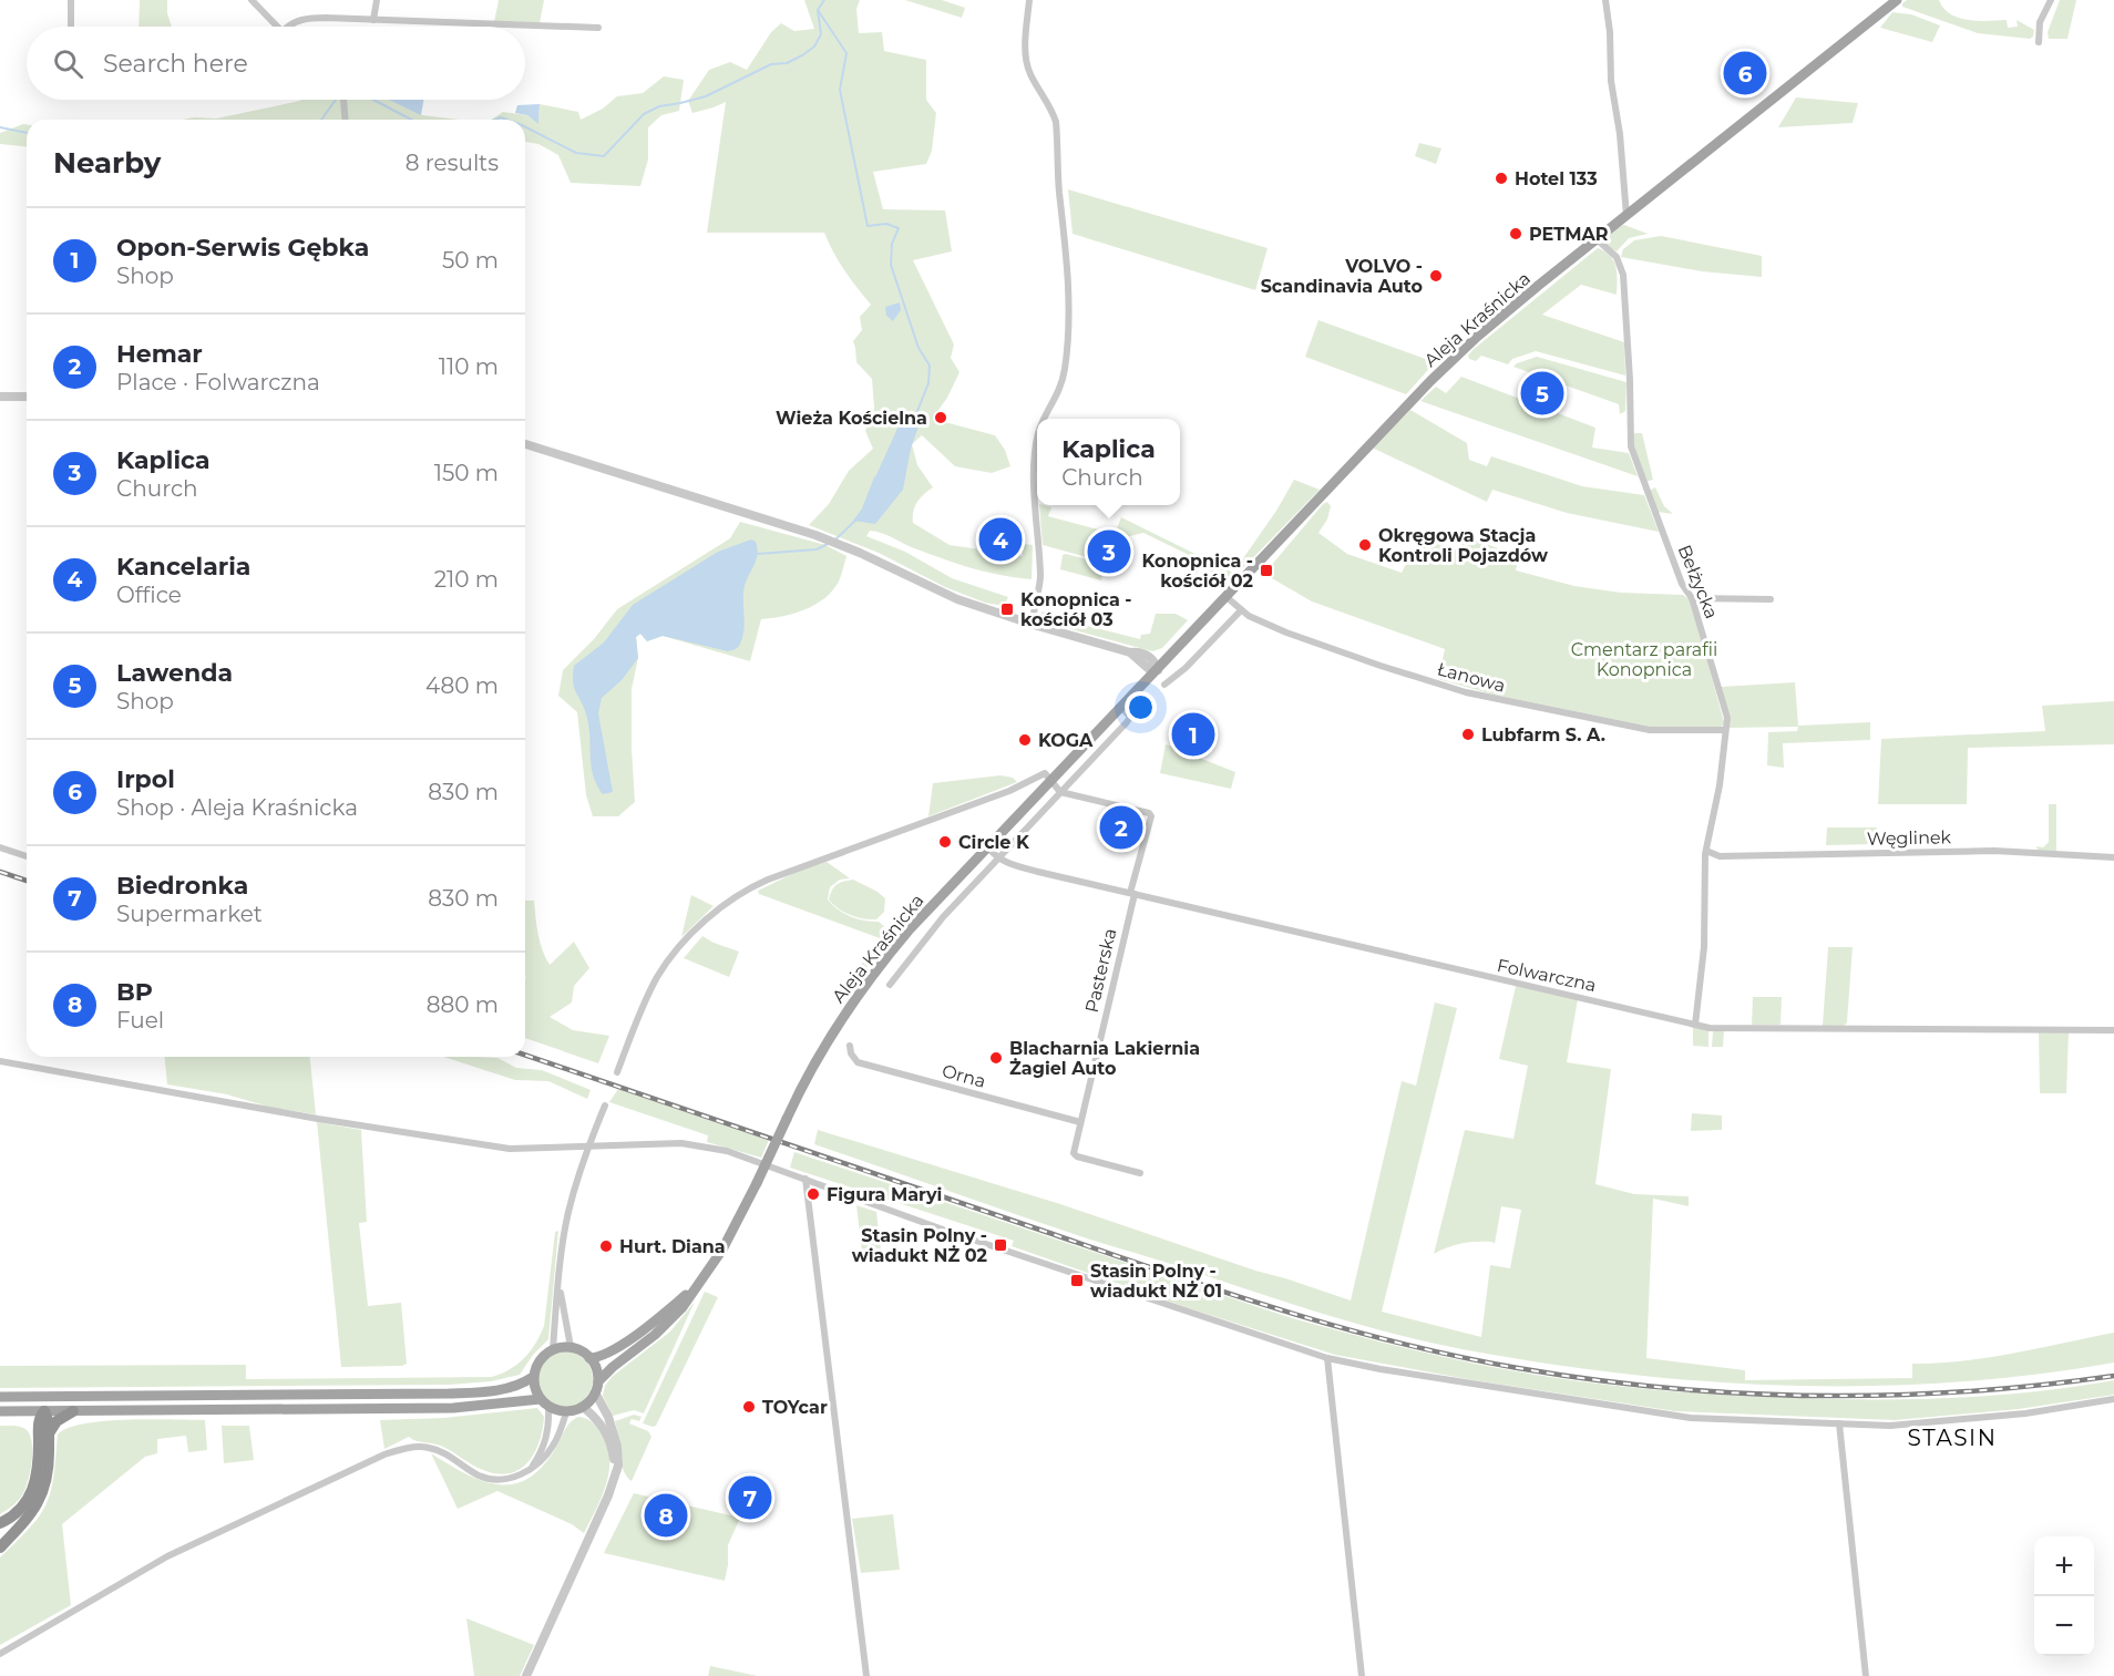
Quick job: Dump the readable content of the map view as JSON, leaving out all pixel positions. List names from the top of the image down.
{
  "streets": {
    "main road": ["Aleja Kraśnicka"],
    "street": [
      "Bełżycka",
      "Łanowa",
      "Węglinek",
      "Pasterska",
      "Folwarczna",
      "Orna"
    ]
  },
  "crossings": [
    ["Aleja Kraśnicka", "Bełżycka"],
    ["Aleja Kraśnicka", "Łanowa"],
    ["Bełżycka", "Łanowa"],
    ["Bełżycka", "Węglinek"],
    ["Bełżycka", "Folwarczna"],
    ["Pasterska", "Folwarczna"],
    ["Pasterska", "Orna"]
  ],
  "districts": ["STASIN"],
  "parks": ["Cmentarz parafii Konopnica"],
  "places": {
    "other": [
      "Hotel 133",
      "PETMAR",
      "VOLVO - Scandinavia Auto",
      "Wieża Kościelna",
      "Okręgowa Stacja Kontroli Pojazdów",
      "Lubfarm S. A.",
      "KOGA",
      "Circle K",
      "Blacharnia Lakiernia Żagiel Auto",
      "Figura Maryi",
      "Hurt. Diana",
      "TOYcar"
    ],
    "transit": [
      "Konopnica - kościół 02",
      "Konopnica - kościół 03",
      "Stasin Polny - wiadukt NŻ 02",
      "Stasin Polny - wiadukt NŻ 01"
    ]
  },
  "page": {
    "search": "Search here",
    "pins": [
      "6",
      "5",
      "4",
      "3",
      "1",
      "2",
      "7",
      "8"
    ],
    "heading": ["Nearby", "8 results"],
    "list": [
      {
        "mark": "1",
        "name": "Opon-Serwis Gębka",
        "note": "Shop",
        "value": "50 m"
      },
      {
        "mark": "2",
        "name": "Hemar",
        "note": "Place · Folwarczna",
        "value": "110 m"
      },
      {
        "mark": "3",
        "name": "Kaplica",
        "note": "Church",
        "value": "150 m"
      },
      {
        "mark": "4",
        "name": "Kancelaria",
        "note": "Office",
        "value": "210 m"
      },
      {
        "mark": "5",
        "name": "Lawenda",
        "note": "Shop",
        "value": "480 m"
      },
      {
        "mark": "6",
        "name": "Irpol",
        "note": "Shop · Aleja Kraśnicka",
        "value": "830 m"
      },
      {
        "mark": "7",
        "name": "Biedronka",
        "note": "Supermarket",
        "value": "830 m"
      },
      {
        "mark": "8",
        "name": "BP",
        "note": "Fuel",
        "value": "880 m"
      }
    ],
    "popup": ["Kaplica", "Church"],
    "map_buttons": ["+", "−"]
  }
}
